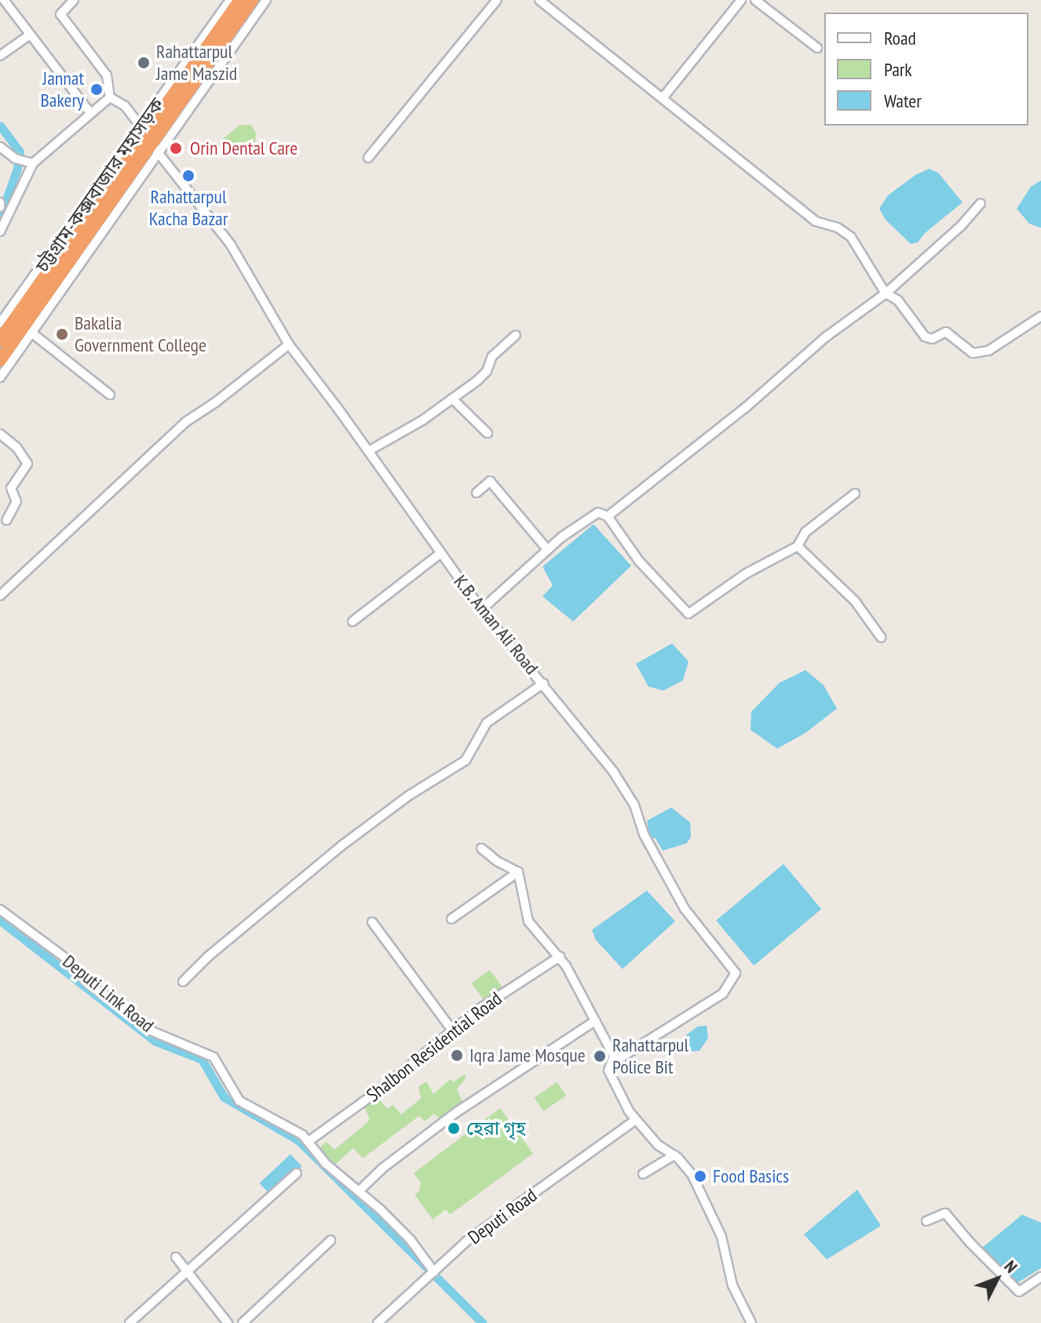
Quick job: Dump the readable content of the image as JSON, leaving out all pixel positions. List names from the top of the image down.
{
  "streets": {
    "highway": ["চট্টগ্রাম-কক্সবাজার মহাসড়ক"],
    "street": [
      "K.B. Aman Ali Road",
      "Deputi Link Road",
      "Shalbon Residential Road",
      "Deputi Road"
    ]
  },
  "crossings": [
    ["Deputi Link Road", "Deputi Road"]
  ],
  "places": [
    "Rahattarpul Jame Maszid",
    "Jannat Bakery",
    "Orin Dental Care",
    "Rahattarpul Kacha Bazar",
    "Bakalia Government College",
    "Iqra Jame Mosque",
    "Rahattarpul Police Bit",
    "হেরা গৃহ",
    "Food Basics"
  ],
  "legend": ["Road", "Park", "Water"],
  "north": "top right"
}
